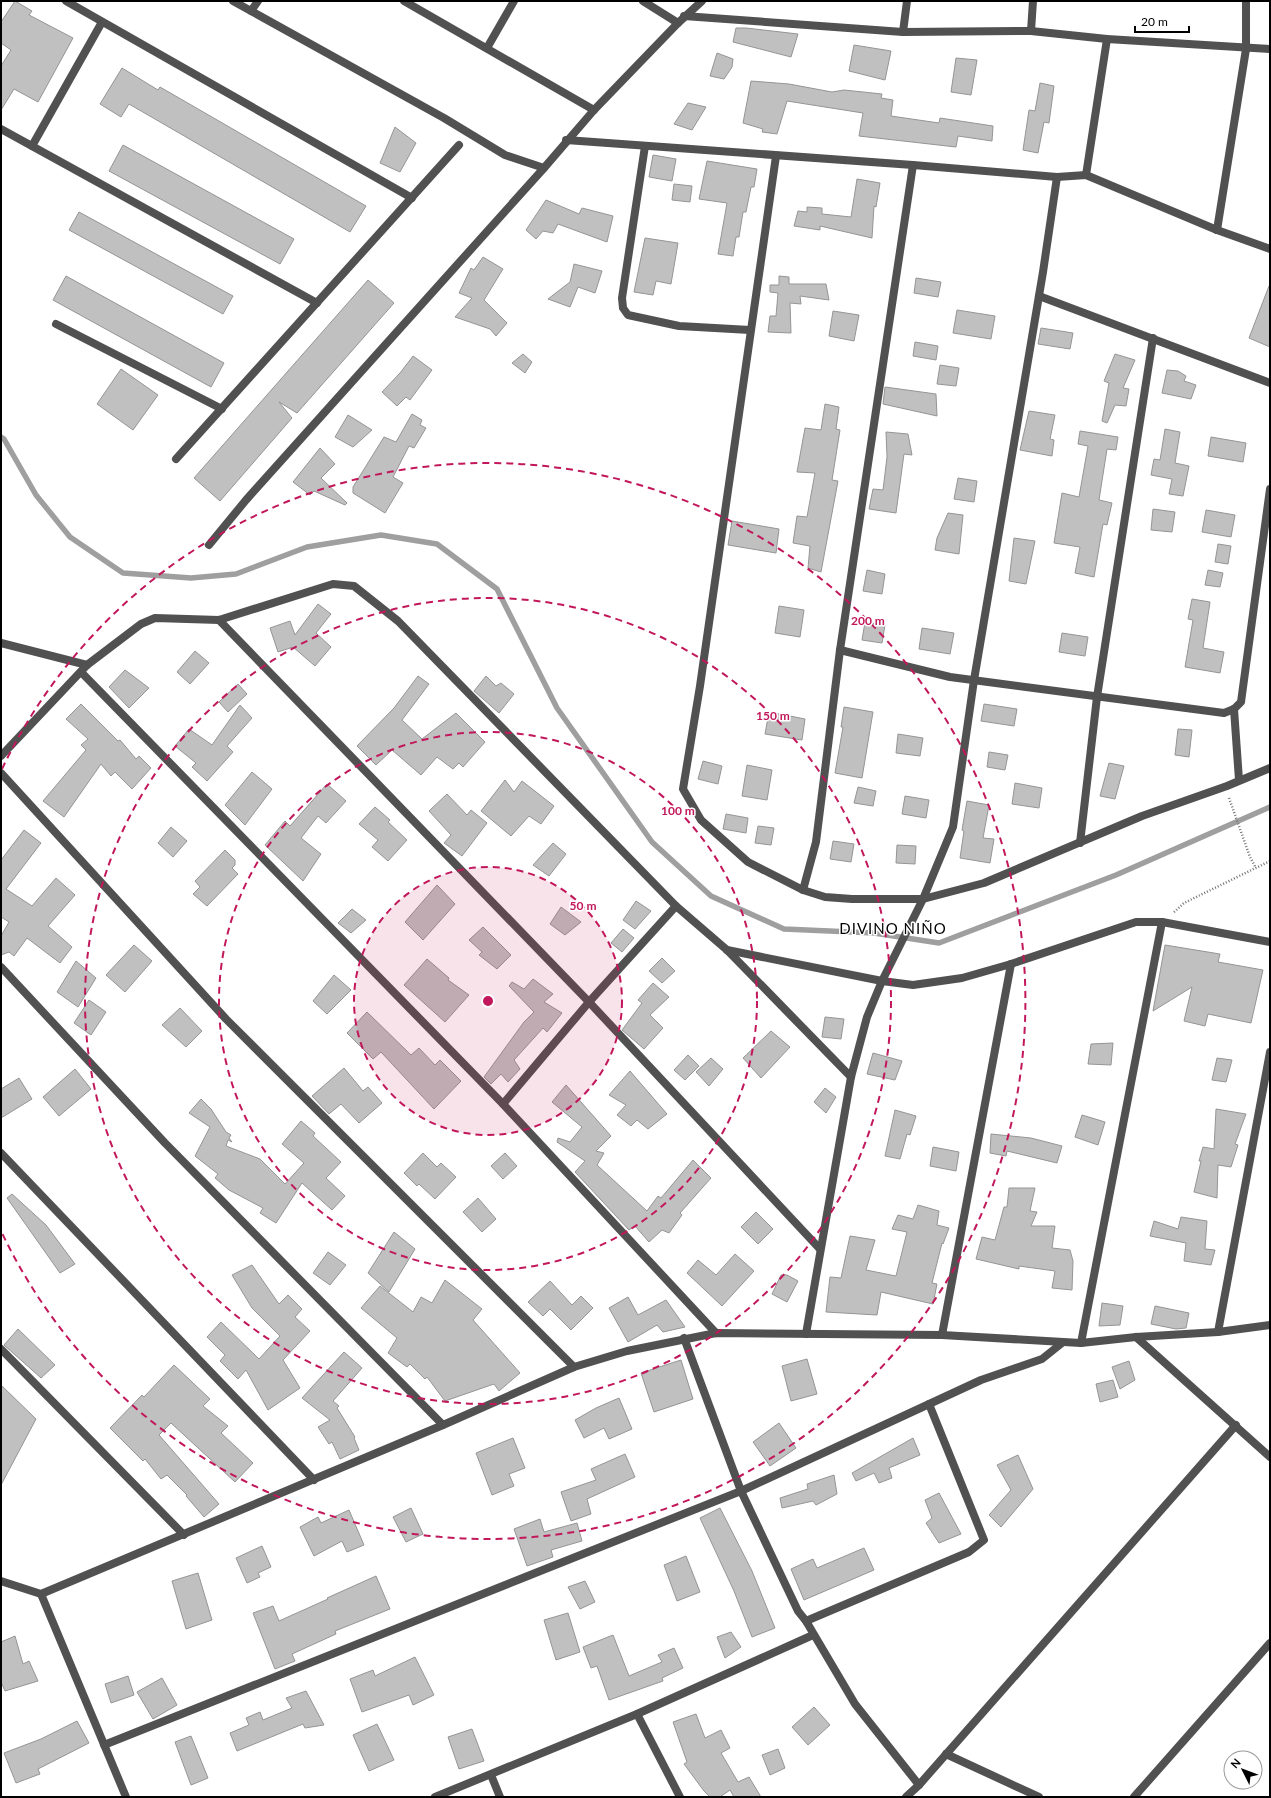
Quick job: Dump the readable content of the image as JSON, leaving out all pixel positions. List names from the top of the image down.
{
  "districts": ["DIVINO NIÑO"],
  "scale_bar": "20 m",
  "north": "top left",
  "rings": [
    "200 m",
    "150 m",
    "100 m",
    "50 m"
  ]
}
